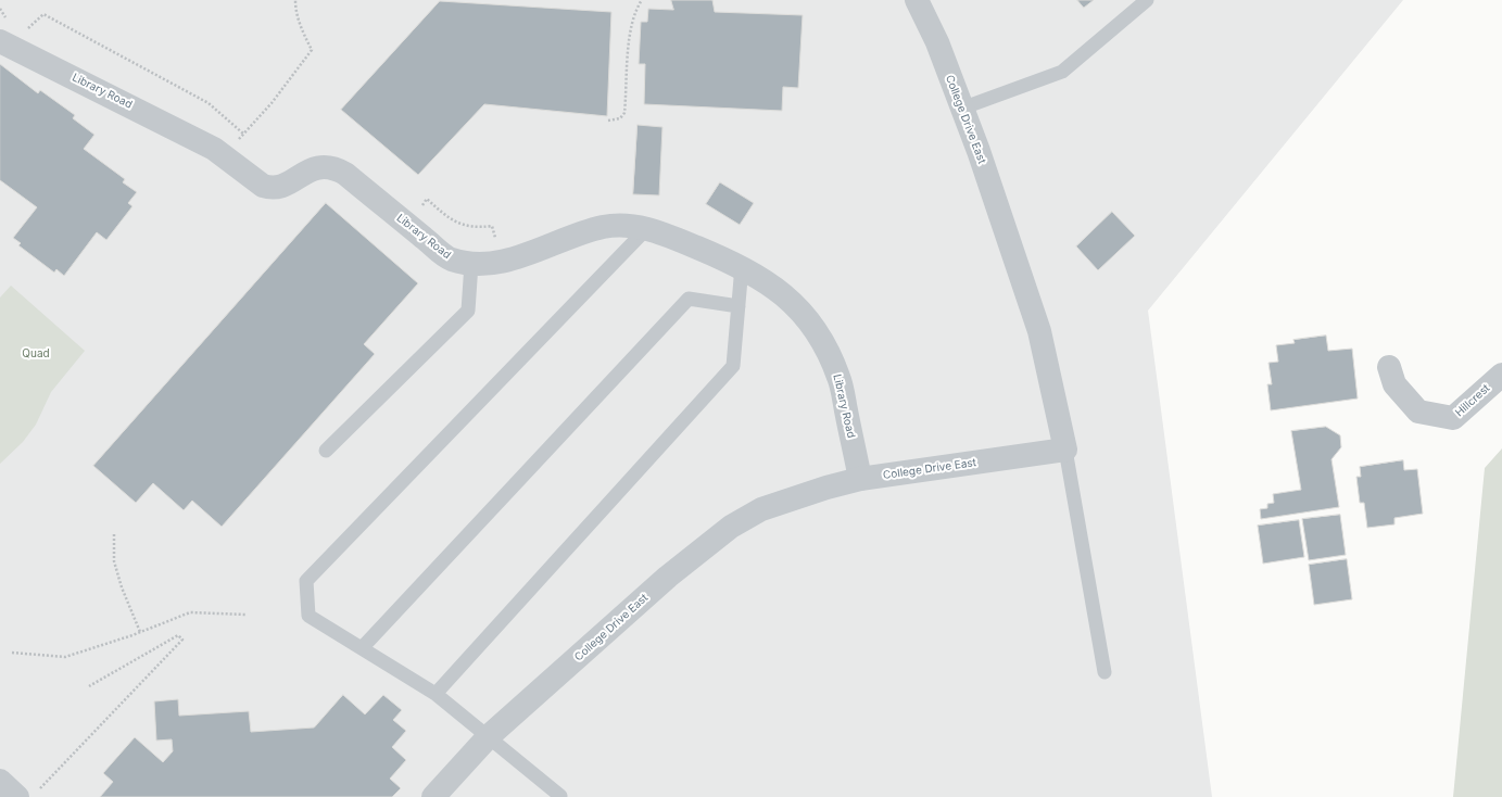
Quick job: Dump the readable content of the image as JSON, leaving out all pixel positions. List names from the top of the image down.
{
  "streets": {
    "street": ["Library Road", "College Drive East", "Hillcrest"]
  },
  "crossings": [
    ["Library Road", "College Drive East"]
  ],
  "parks": ["Quad"]
}
